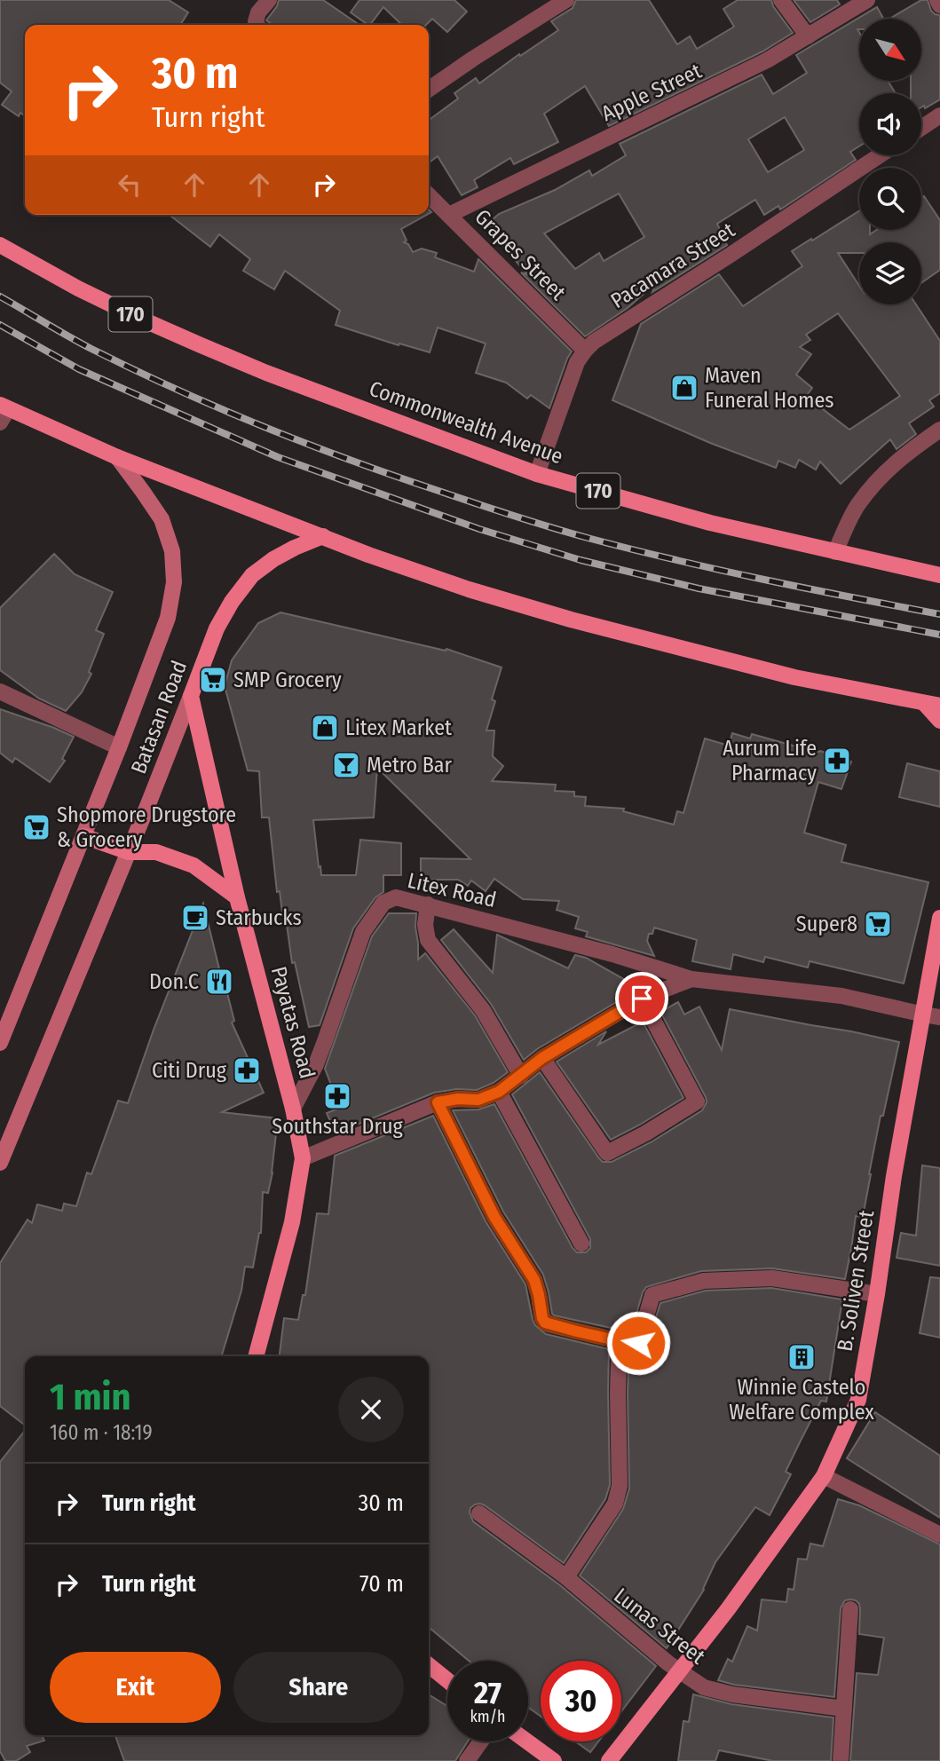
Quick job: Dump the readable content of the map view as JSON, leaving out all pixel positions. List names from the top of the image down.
{
  "streets": {
    "main road": [
      "170",
      "Commonwealth Avenue",
      "Batasan Road",
      "Payatas Road",
      "B. Soliven Street"
    ],
    "street": [
      "Apple Street",
      "Grapes Street",
      "Pacamara Street",
      "Litex Road",
      "Lunas Street"
    ]
  },
  "crossings": [
    ["Apple Street", "Grapes Street"],
    ["Grapes Street", "Pacamara Street"],
    ["Pacamara Street", "Commonwealth Avenue"],
    ["Batasan Road", "Payatas Road"],
    ["Litex Road", "Payatas Road"],
    ["Litex Road", "B. Soliven Street"],
    ["B. Soliven Street", "Lunas Street"]
  ],
  "places": {
    "shop": ["Maven Funeral Homes", "Litex Market"],
    "supermarket": ["SMP Grocery", "Shopmore Drugstore & Grocery", "Super8"],
    "pharmacy": ["Aurum Life Pharmacy", "Citi Drug", "Southstar Drug"],
    "bar": ["Metro Bar"],
    "cafe": ["Starbucks"],
    "restaurant": ["Don.C"],
    "building": ["Winnie Castelo Welfare Complex"]
  },
  "north": "bottom right",
  "page": {
    "turn": ["30 m", "Turn right"],
    "heading": ["1 min", "160 m · 18:19"],
    "list": [
      {
        "name": "Turn right",
        "value": "30 m"
      },
      {
        "name": "Turn right",
        "value": "70 m"
      }
    ],
    "buttons": ["Exit", "Share"],
    "speed": "27 km/h",
    "limit": "30"
  }
}
